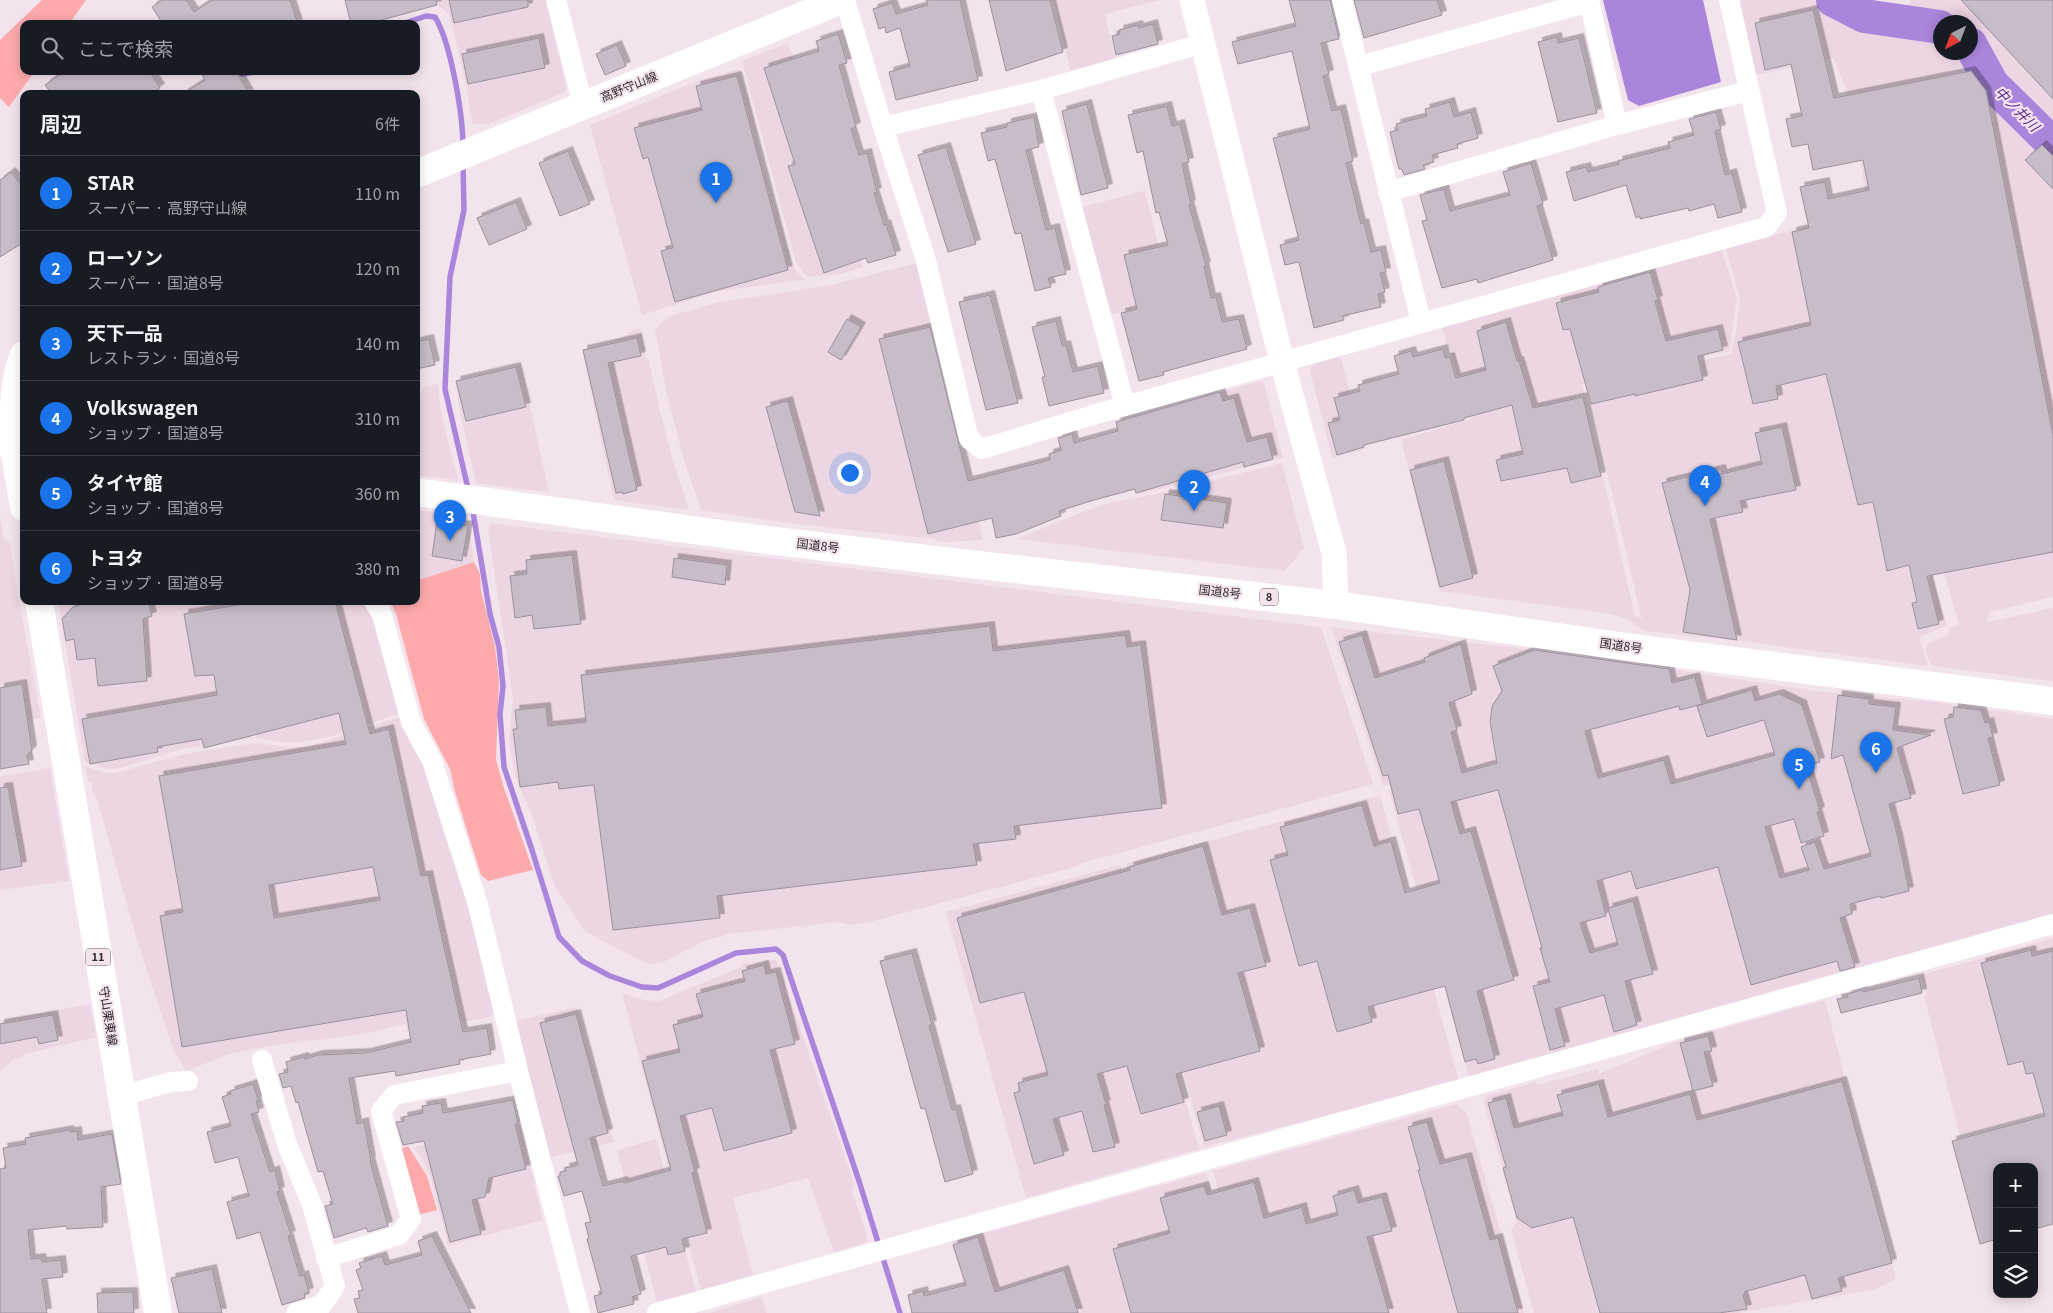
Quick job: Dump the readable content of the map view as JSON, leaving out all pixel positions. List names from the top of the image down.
{
  "streets": {
    "main road": [
      "高野守山線",
      "国道8号",
      "8",
      "11",
      "守山栗東線"
    ]
  },
  "water": ["中ノ井川"],
  "north": "bottom left",
  "page": {
    "search": "ここで検索",
    "heading": ["周辺", "6件"],
    "list": [
      {
        "mark": "1",
        "name": "STAR",
        "note": "スーパー · 高野守山線",
        "value": "110 m"
      },
      {
        "mark": "2",
        "name": "ローソン",
        "note": "スーパー · 国道8号",
        "value": "120 m"
      },
      {
        "mark": "3",
        "name": "天下一品",
        "note": "レストラン · 国道8号",
        "value": "140 m"
      },
      {
        "mark": "4",
        "name": "Volkswagen",
        "note": "ショップ · 国道8号",
        "value": "310 m"
      },
      {
        "mark": "5",
        "name": "タイヤ館",
        "note": "ショップ · 国道8号",
        "value": "360 m"
      },
      {
        "mark": "6",
        "name": "トヨタ",
        "note": "ショップ · 国道8号",
        "value": "380 m"
      }
    ],
    "pins": [
      "1",
      "4",
      "2",
      "3",
      "6",
      "5"
    ],
    "map_buttons": ["+", "−"]
  }
}
